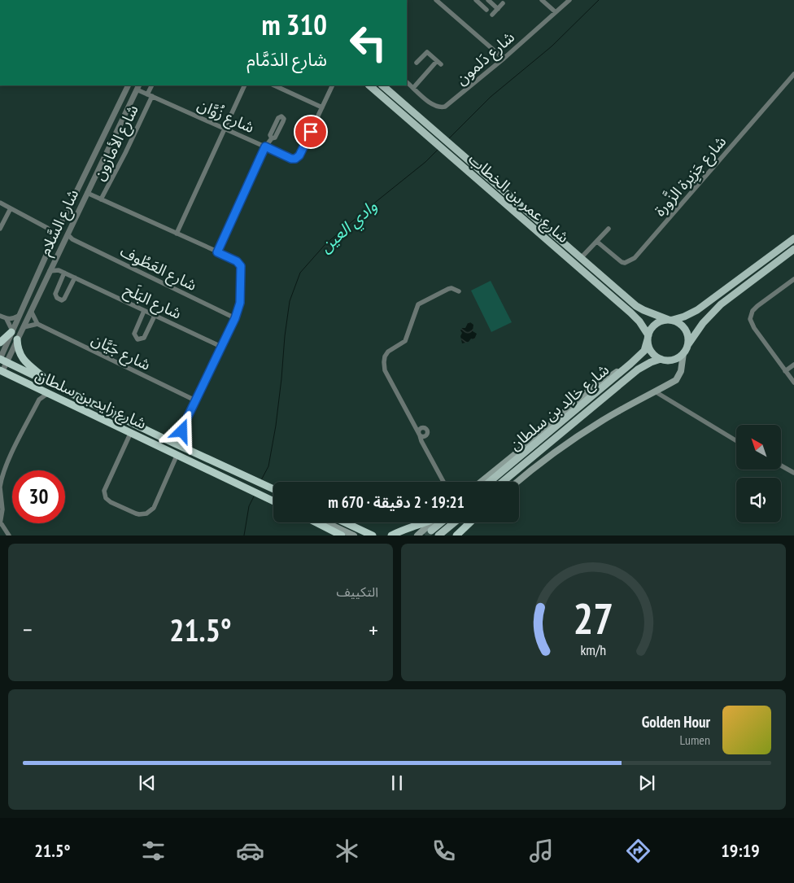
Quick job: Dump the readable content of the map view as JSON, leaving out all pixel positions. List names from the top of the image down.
{
  "streets": {
    "highway": ["شارع زايد بن سلطان"],
    "main road": ["شارع عمر بن الخطاب", "شارع خالِد بن سلطان"],
    "street": [
      "شارع دَلمون",
      "شارع زُوَّان",
      "شارع الأمازون",
      "شارع جَزِيرة الزَّورة",
      "شارع السَّلام",
      "شارع العَطُوف",
      "شارع البَلَح",
      "شارع جَيَّان"
    ]
  },
  "crossings": [
    ["شارع زُوَّان", "شارع الأمازون"],
    ["شارع زُوَّان", "شارع السَّلام"],
    ["شارع عمر بن الخطاب", "شارع خالِد بن سلطان"],
    ["شارع السَّلام", "شارع العَطُوف"],
    ["شارع السَّلام", "شارع البَلَح"],
    ["شارع السَّلام", "شارع زايد بن سلطان"]
  ],
  "water": ["وادي العين"],
  "north": "top left",
  "page": {
    "turn": ["310 m", "شارع الدَمَّام"],
    "limit": "30",
    "trip": "19:21 · 2 دقيقة · 670 m",
    "tile": "التكييف",
    "heat": ["−", "21.5°", "+"],
    "song": ["Golden Hour", "Lumen"],
    "tabs": ["19:19", "21.5°"],
    "gauge": ["27", "km/h"]
  }
}
